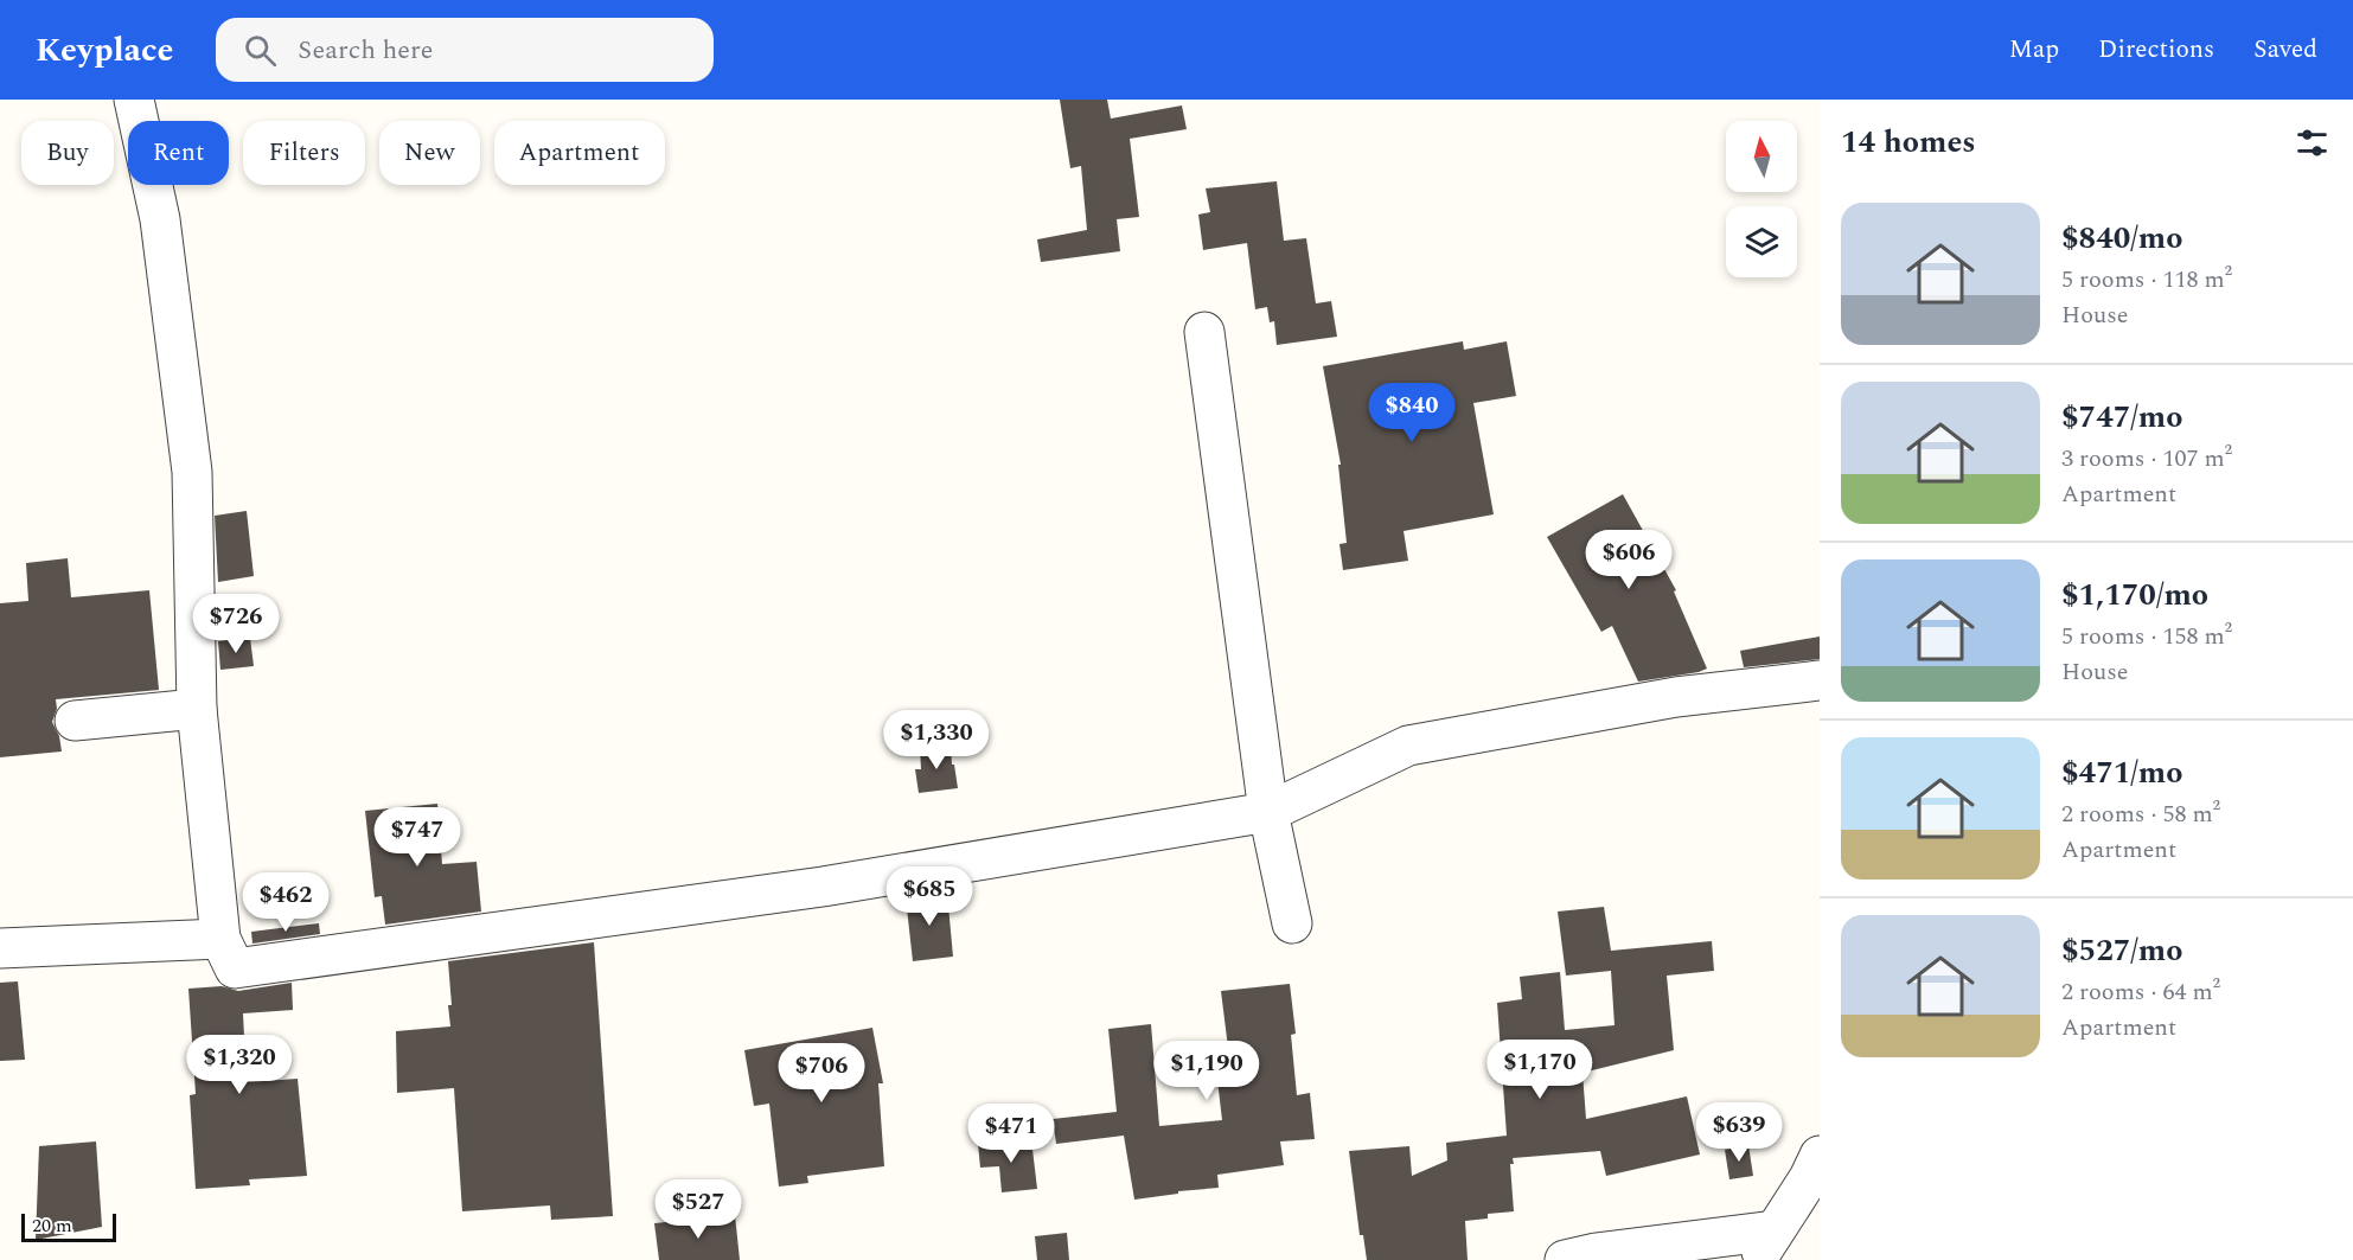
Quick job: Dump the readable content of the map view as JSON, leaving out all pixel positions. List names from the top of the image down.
{
  "scale_bar": "20 m",
  "north": "top",
  "page": {
    "header": "Keyplace",
    "search": "Search here",
    "nav": ["Map", "Directions", "Saved"],
    "heading": "14 homes",
    "chip": [
      "Buy",
      "Rent",
      "Filters",
      "New",
      "Apartment"
    ],
    "list": [
      {
        "name": "$840/mo",
        "note": "5 rooms · 118 m² · House"
      },
      {
        "name": "$747/mo",
        "note": "3 rooms · 107 m² · Apartment"
      },
      {
        "name": "$1,170/mo",
        "note": "5 rooms · 158 m² · House"
      },
      {
        "name": "$471/mo",
        "note": "2 rooms · 58 m² · Apartment"
      },
      {
        "name": "$527/mo",
        "note": "2 rooms · 64 m² · Apartment"
      }
    ],
    "price": [
      "$840",
      "$606",
      "$726",
      "$1,330",
      "$747",
      "$685",
      "$462",
      "$1,320",
      "$1,170",
      "$1,190",
      "$706",
      "$639",
      "$471",
      "$527"
    ],
    "scale": "20 m"
  }
}
